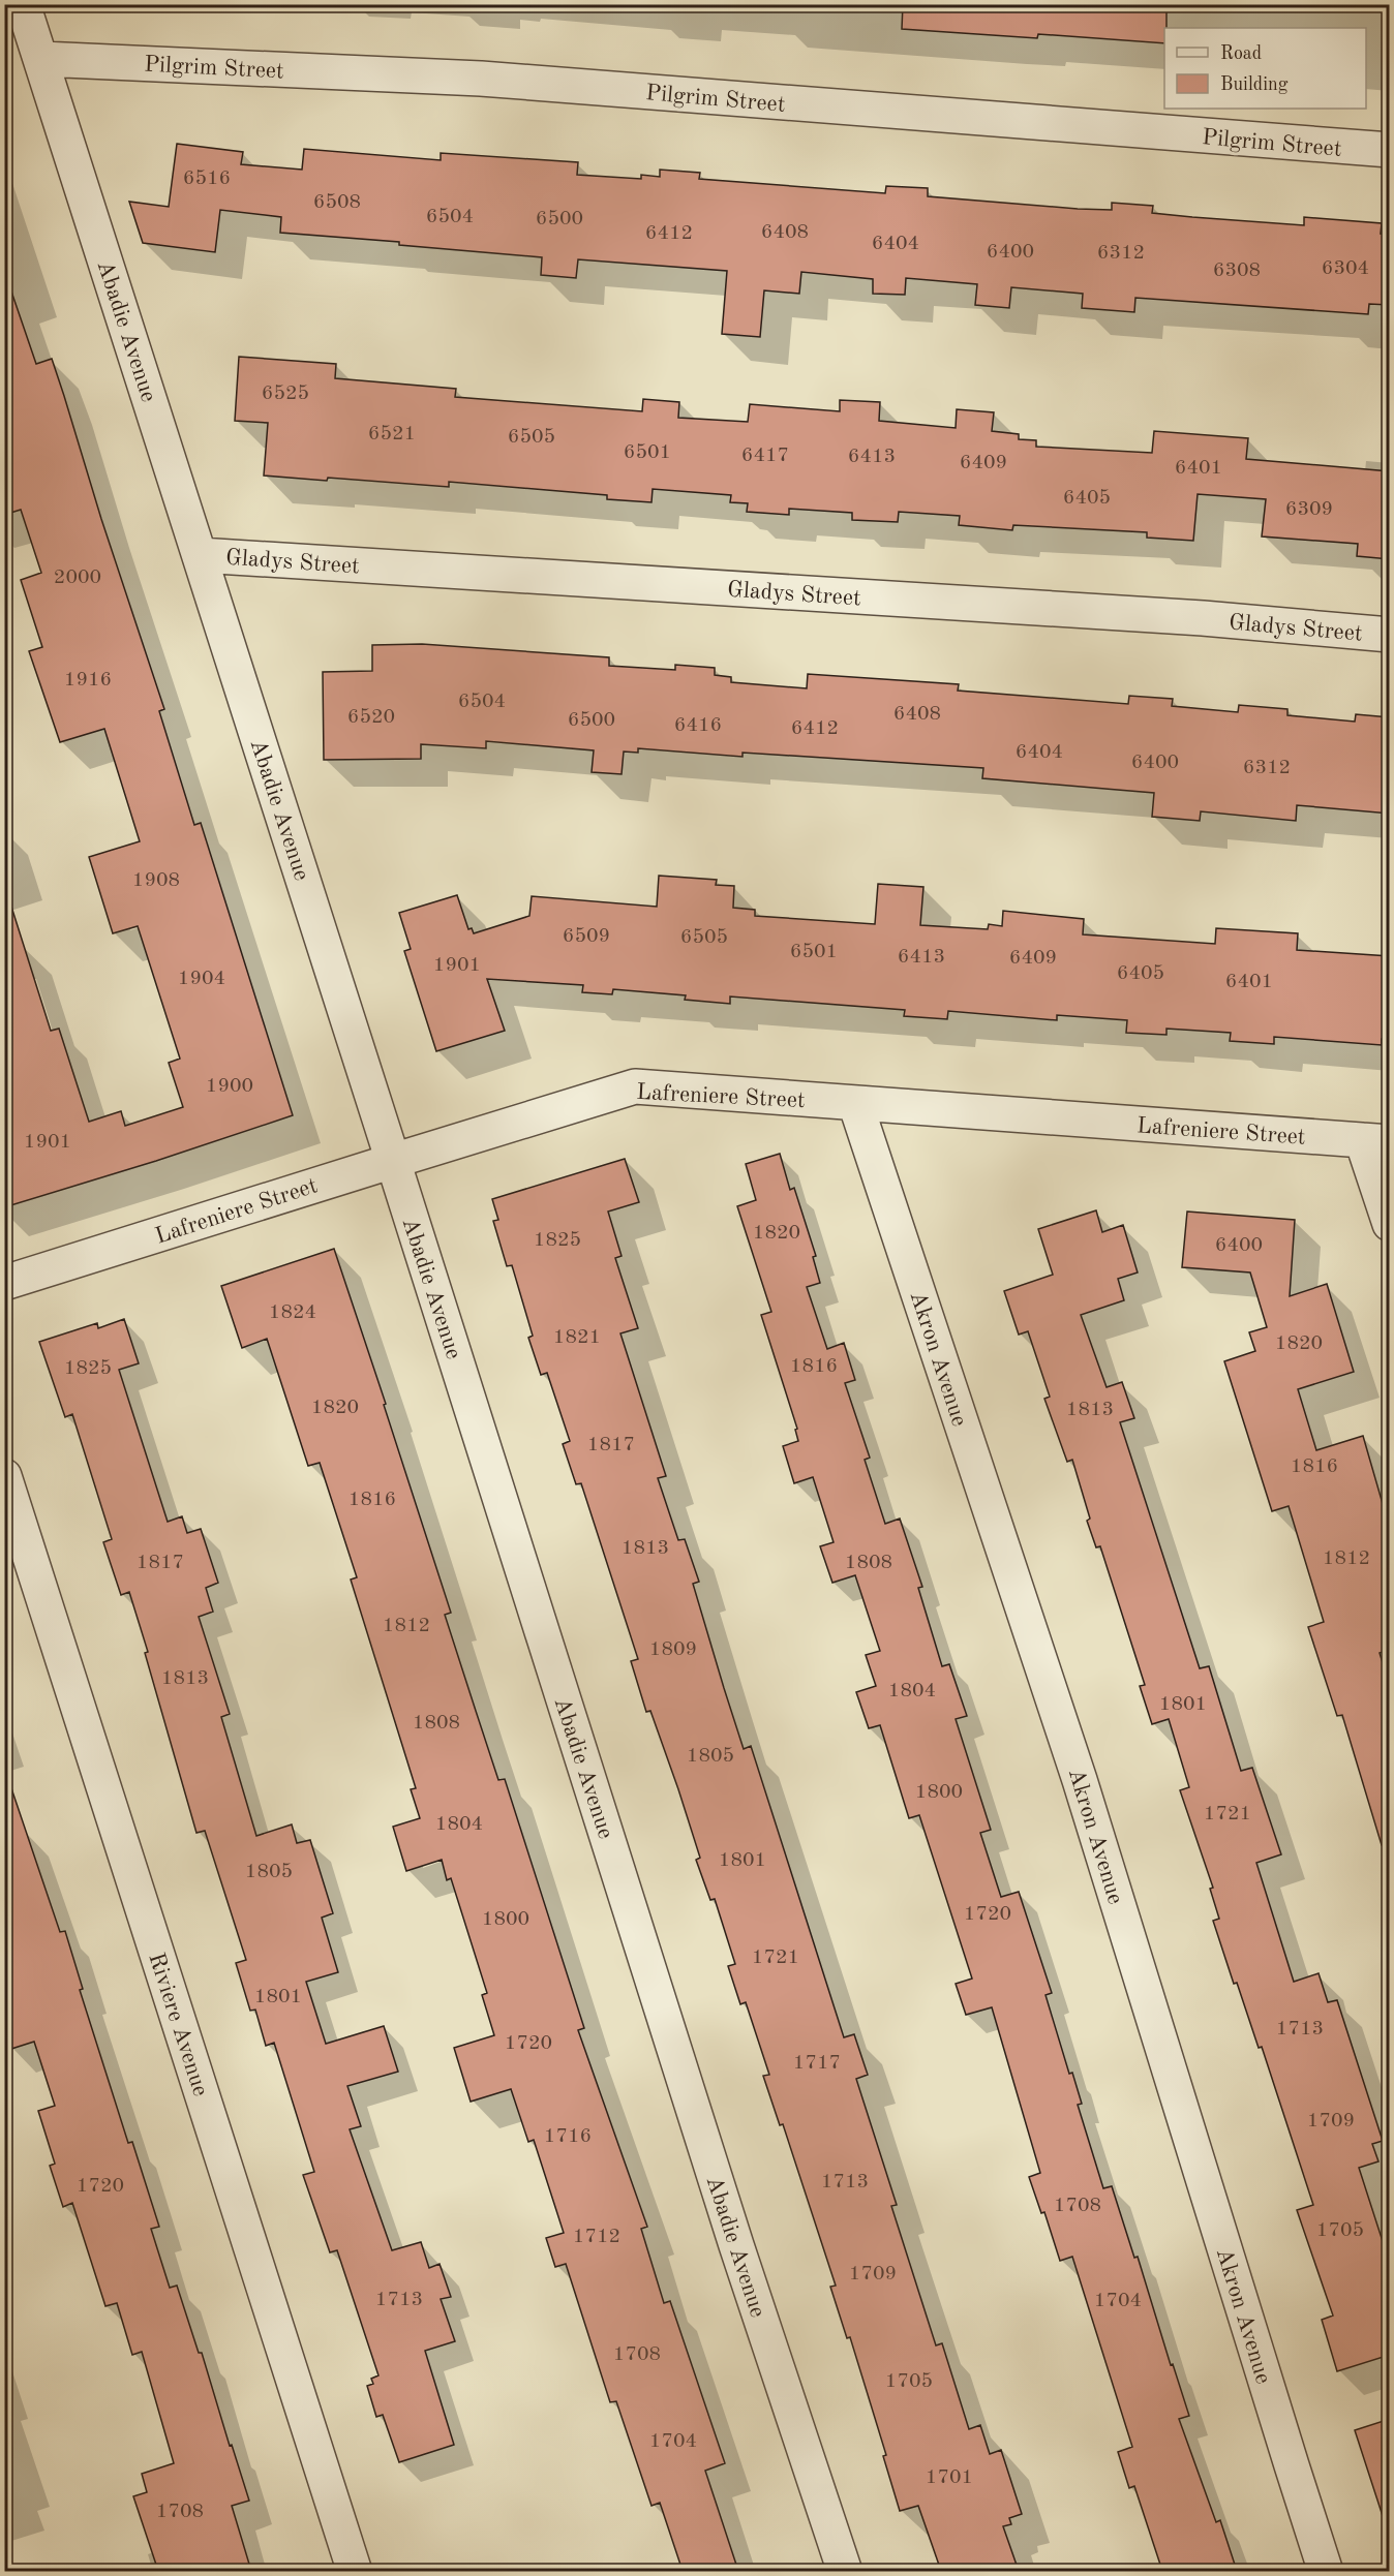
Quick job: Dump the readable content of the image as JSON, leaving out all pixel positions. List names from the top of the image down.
{
  "streets": {
    "street": [
      "Pilgrim Street",
      "Abadie Avenue",
      "Gladys Street",
      "Lafreniere Street",
      "Akron Avenue",
      "Riviere Avenue"
    ]
  },
  "crossings": [
    ["Pilgrim Street", "Abadie Avenue"],
    ["Abadie Avenue", "Gladys Street"],
    ["Abadie Avenue", "Lafreniere Street"],
    ["Lafreniere Street", "Akron Avenue"]
  ],
  "house_numbers": [
    "6516",
    "6508",
    "6504",
    "6500",
    "6408",
    "6412",
    "6404",
    "6400",
    "6312",
    "6304",
    "6308",
    "6525",
    "6521",
    "6505",
    "6501",
    "6417",
    "6413",
    "6409",
    "6401",
    "6405",
    "6309",
    "2000",
    "1916",
    "6504",
    "6408",
    "6520",
    "6500",
    "6416",
    "6412",
    "6404",
    "6400",
    "6312",
    "1908",
    "6509",
    "6505",
    "6501",
    "6413",
    "6409",
    "1901",
    "6405",
    "1904",
    "6401",
    "1900",
    "1901",
    "1820",
    "1825",
    "6400",
    "1824",
    "1821",
    "1820",
    "1816",
    "1825",
    "1820",
    "1813",
    "1817",
    "1816",
    "1816",
    "1813",
    "1812",
    "1817",
    "1808",
    "1812",
    "1809",
    "1813",
    "1804",
    "1801",
    "1808",
    "1805",
    "1800",
    "1721",
    "1804",
    "1801",
    "1805",
    "1720",
    "1800",
    "1721",
    "1801",
    "1713",
    "1720",
    "1717",
    "1709",
    "1716",
    "1713",
    "1720",
    "1708",
    "1705",
    "1712",
    "1709",
    "1713",
    "1704",
    "1708",
    "1705",
    "1704",
    "1701",
    "1708"
  ],
  "legend": ["Road", "Building"]
}
